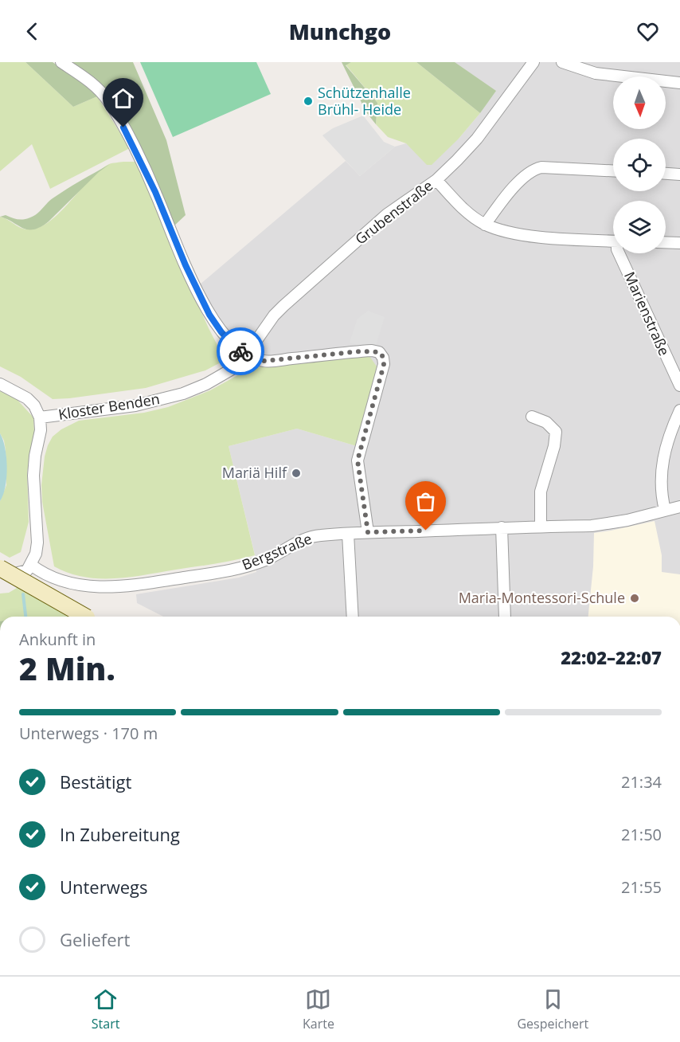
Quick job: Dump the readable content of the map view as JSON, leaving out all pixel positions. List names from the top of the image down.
{
  "streets": {
    "street": [
      "Grubenstraße",
      "Marienstraße",
      "Kloster Benden",
      "Bergstraße"
    ]
  },
  "crossings": [
    ["Grubenstraße", "Kloster Benden"]
  ],
  "places": ["Schützenhalle Brühl- Heide", "Mariä Hilf", "Maria-Montessori-Schule"],
  "north": "bottom",
  "page": {
    "header": "Munchgo",
    "heading": ["2 Min.", "Ankunft in", "22:02–22:07"],
    "bar": "Unterwegs · 170 m",
    "list": [
      ["Bestätigt", "21:34"],
      ["In Zubereitung", "21:50"],
      ["Unterwegs", "21:55"],
      "Geliefert"
    ],
    "tabs": ["Start", "Karte", "Gespeichert"]
  }
}
